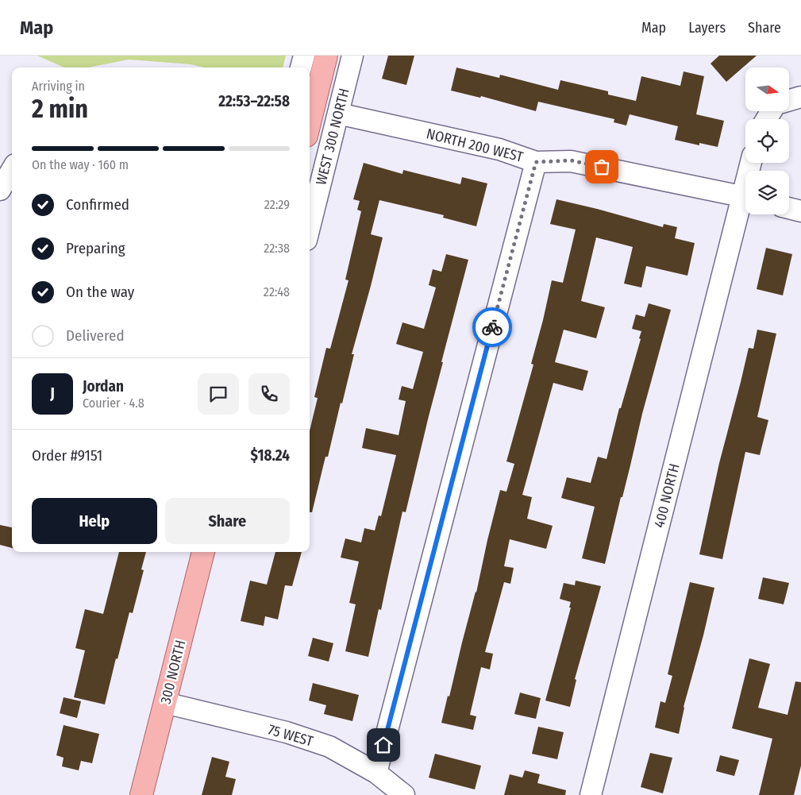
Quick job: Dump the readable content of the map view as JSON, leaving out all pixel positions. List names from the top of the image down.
{
  "streets": {
    "main road": ["300 NORTH"],
    "street": [
      "WEST 300 NORTH",
      "NORTH 200 WEST",
      "400 NORTH",
      "75 WEST"
    ]
  },
  "crossings": [
    ["WEST 300 NORTH", "NORTH 200 WEST"],
    ["300 NORTH", "75 WEST"]
  ],
  "north": "right",
  "page": {
    "header": "Map",
    "nav": ["Map", "Layers", "Share"],
    "heading": ["2 min", "Arriving in", "22:53–22:58"],
    "panel": [
      "Jordan",
      "Courier · 4.8",
      "Order #9151",
      "$18.24"
    ],
    "bar": "On the way · 160 m",
    "list": [
      ["Confirmed", "22:29"],
      ["Preparing", "22:38"],
      ["On the way", "22:48"],
      "Delivered"
    ],
    "round": "J",
    "buttons": ["Help", "Share"]
  }
}
